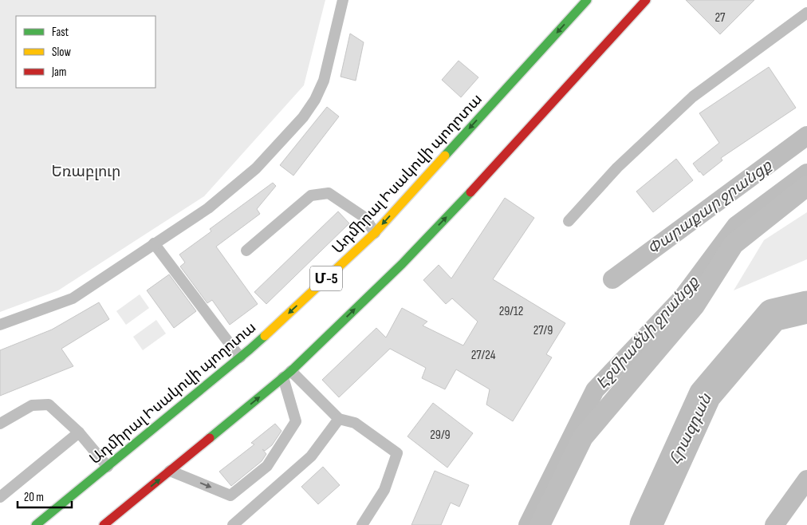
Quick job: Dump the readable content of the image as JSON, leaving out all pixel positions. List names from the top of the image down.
{
  "streets": {
    "highway": ["Ադմիրալ Իսակովի պողոտա", "Մ-5"]
  },
  "water": ["Փարաքար ջրանցք", "Էջմիածնի ջրանցք", "Հրազդան"],
  "parks": ["Եռաբլուր"],
  "house_numbers": [
    "27",
    "29/12",
    "27/9",
    "27/24",
    "29/9"
  ],
  "legend": ["Fast", "Slow", "Jam"],
  "scale_bar": "20 m"
}
